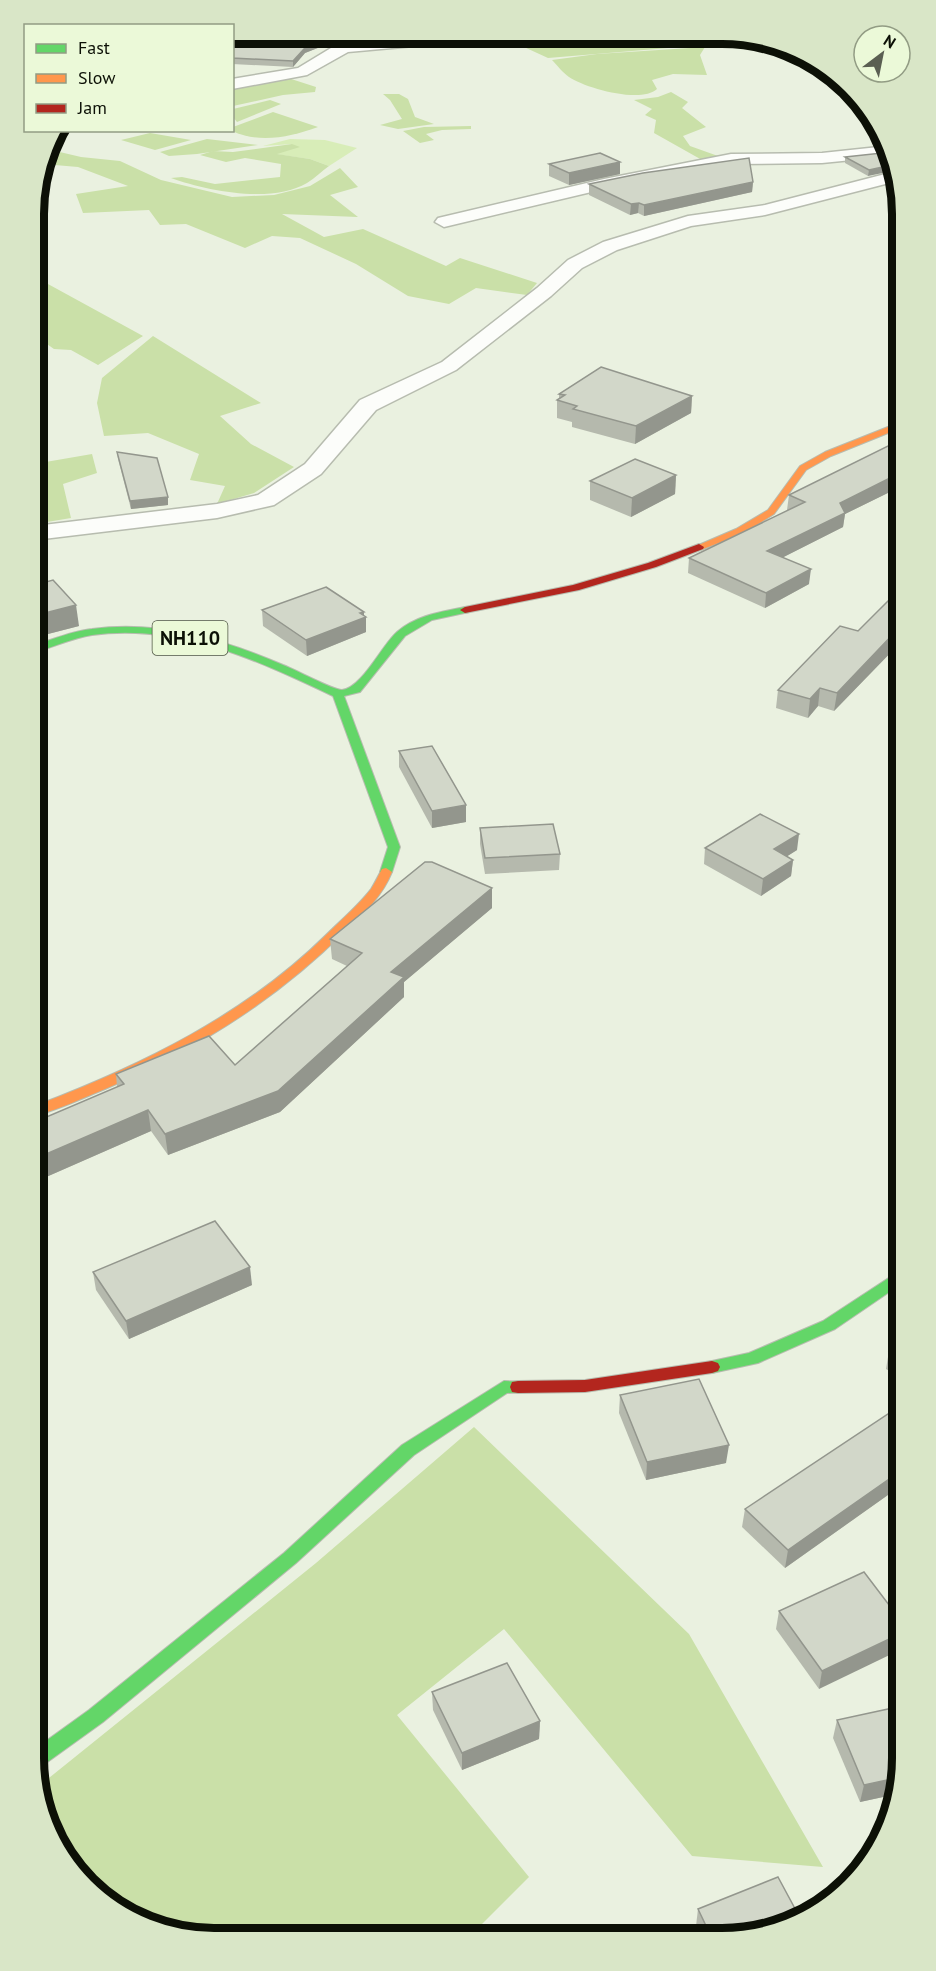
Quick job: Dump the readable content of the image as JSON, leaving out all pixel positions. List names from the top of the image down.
{
  "streets": {
    "main road": ["NH110"]
  },
  "legend": ["Fast", "Slow", "Jam"],
  "north": "top right"
}
